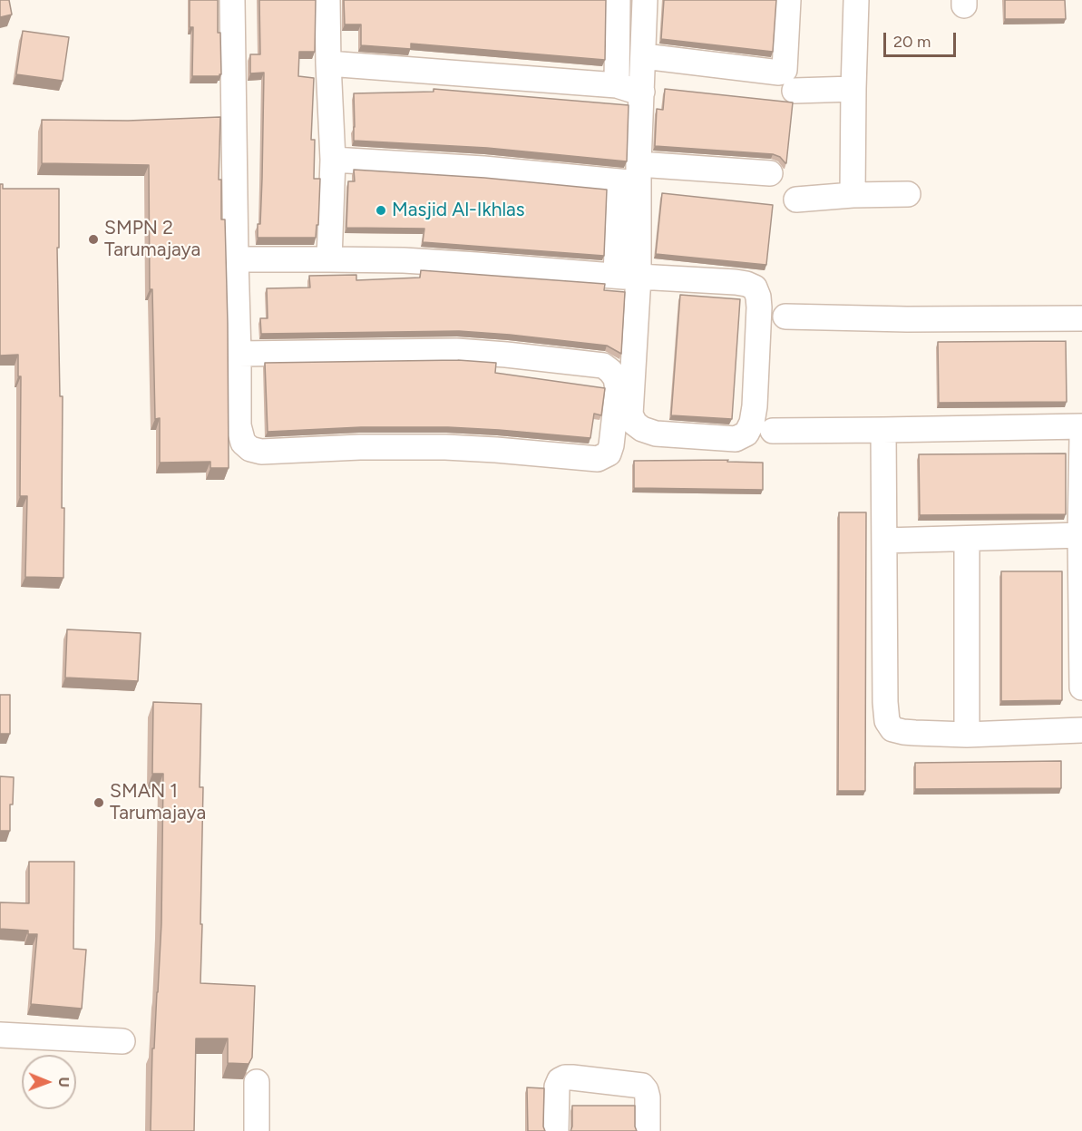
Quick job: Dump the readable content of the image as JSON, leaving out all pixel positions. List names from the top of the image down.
{
  "places": ["Masjid Al-Ikhlas", "SMPN 2 Tarumajaya", "SMAN 1 Tarumajaya"],
  "scale_bar": "20 m",
  "north": "right"
}
